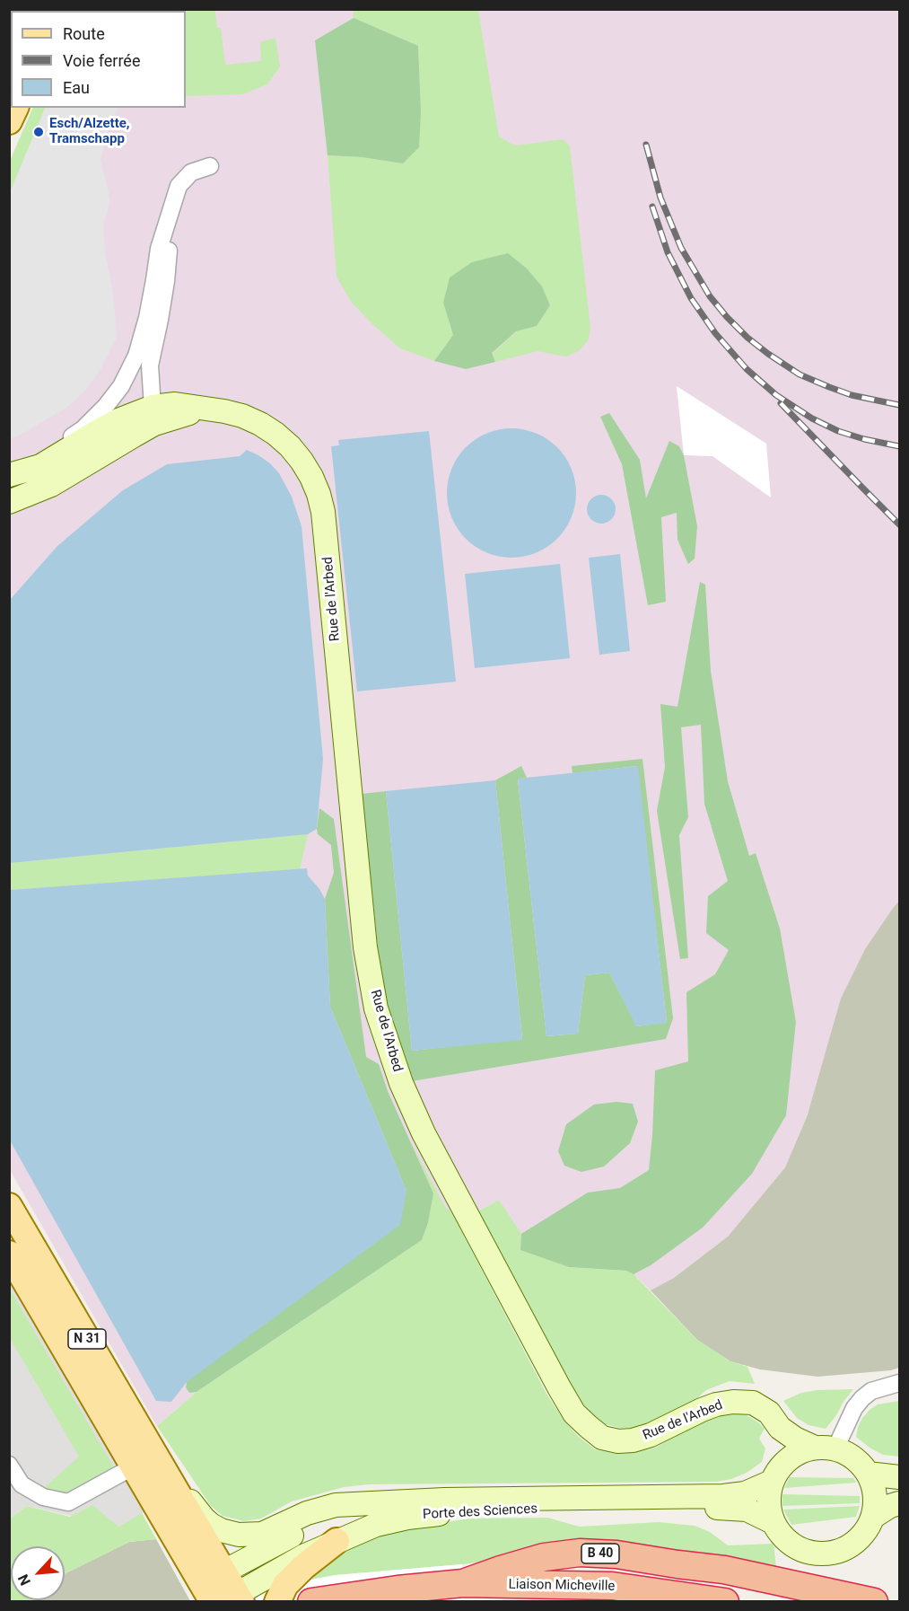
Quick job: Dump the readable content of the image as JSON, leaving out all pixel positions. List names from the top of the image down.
{
  "streets": {
    "highway": ["B 40", "Liaison Micheville"],
    "main road": ["Rue de l'Arbed", "N 31", "Porte des Sciences"]
  },
  "crossings": [
    ["Rue de l'Arbed", "Porte des Sciences"],
    ["N 31", "Porte des Sciences"],
    ["B 40", "Liaison Micheville"]
  ],
  "places": ["Esch/Alzette, Tramschapp"],
  "legend": ["Route", "Voie ferrée", "Eau"],
  "north": "bottom left"
}
